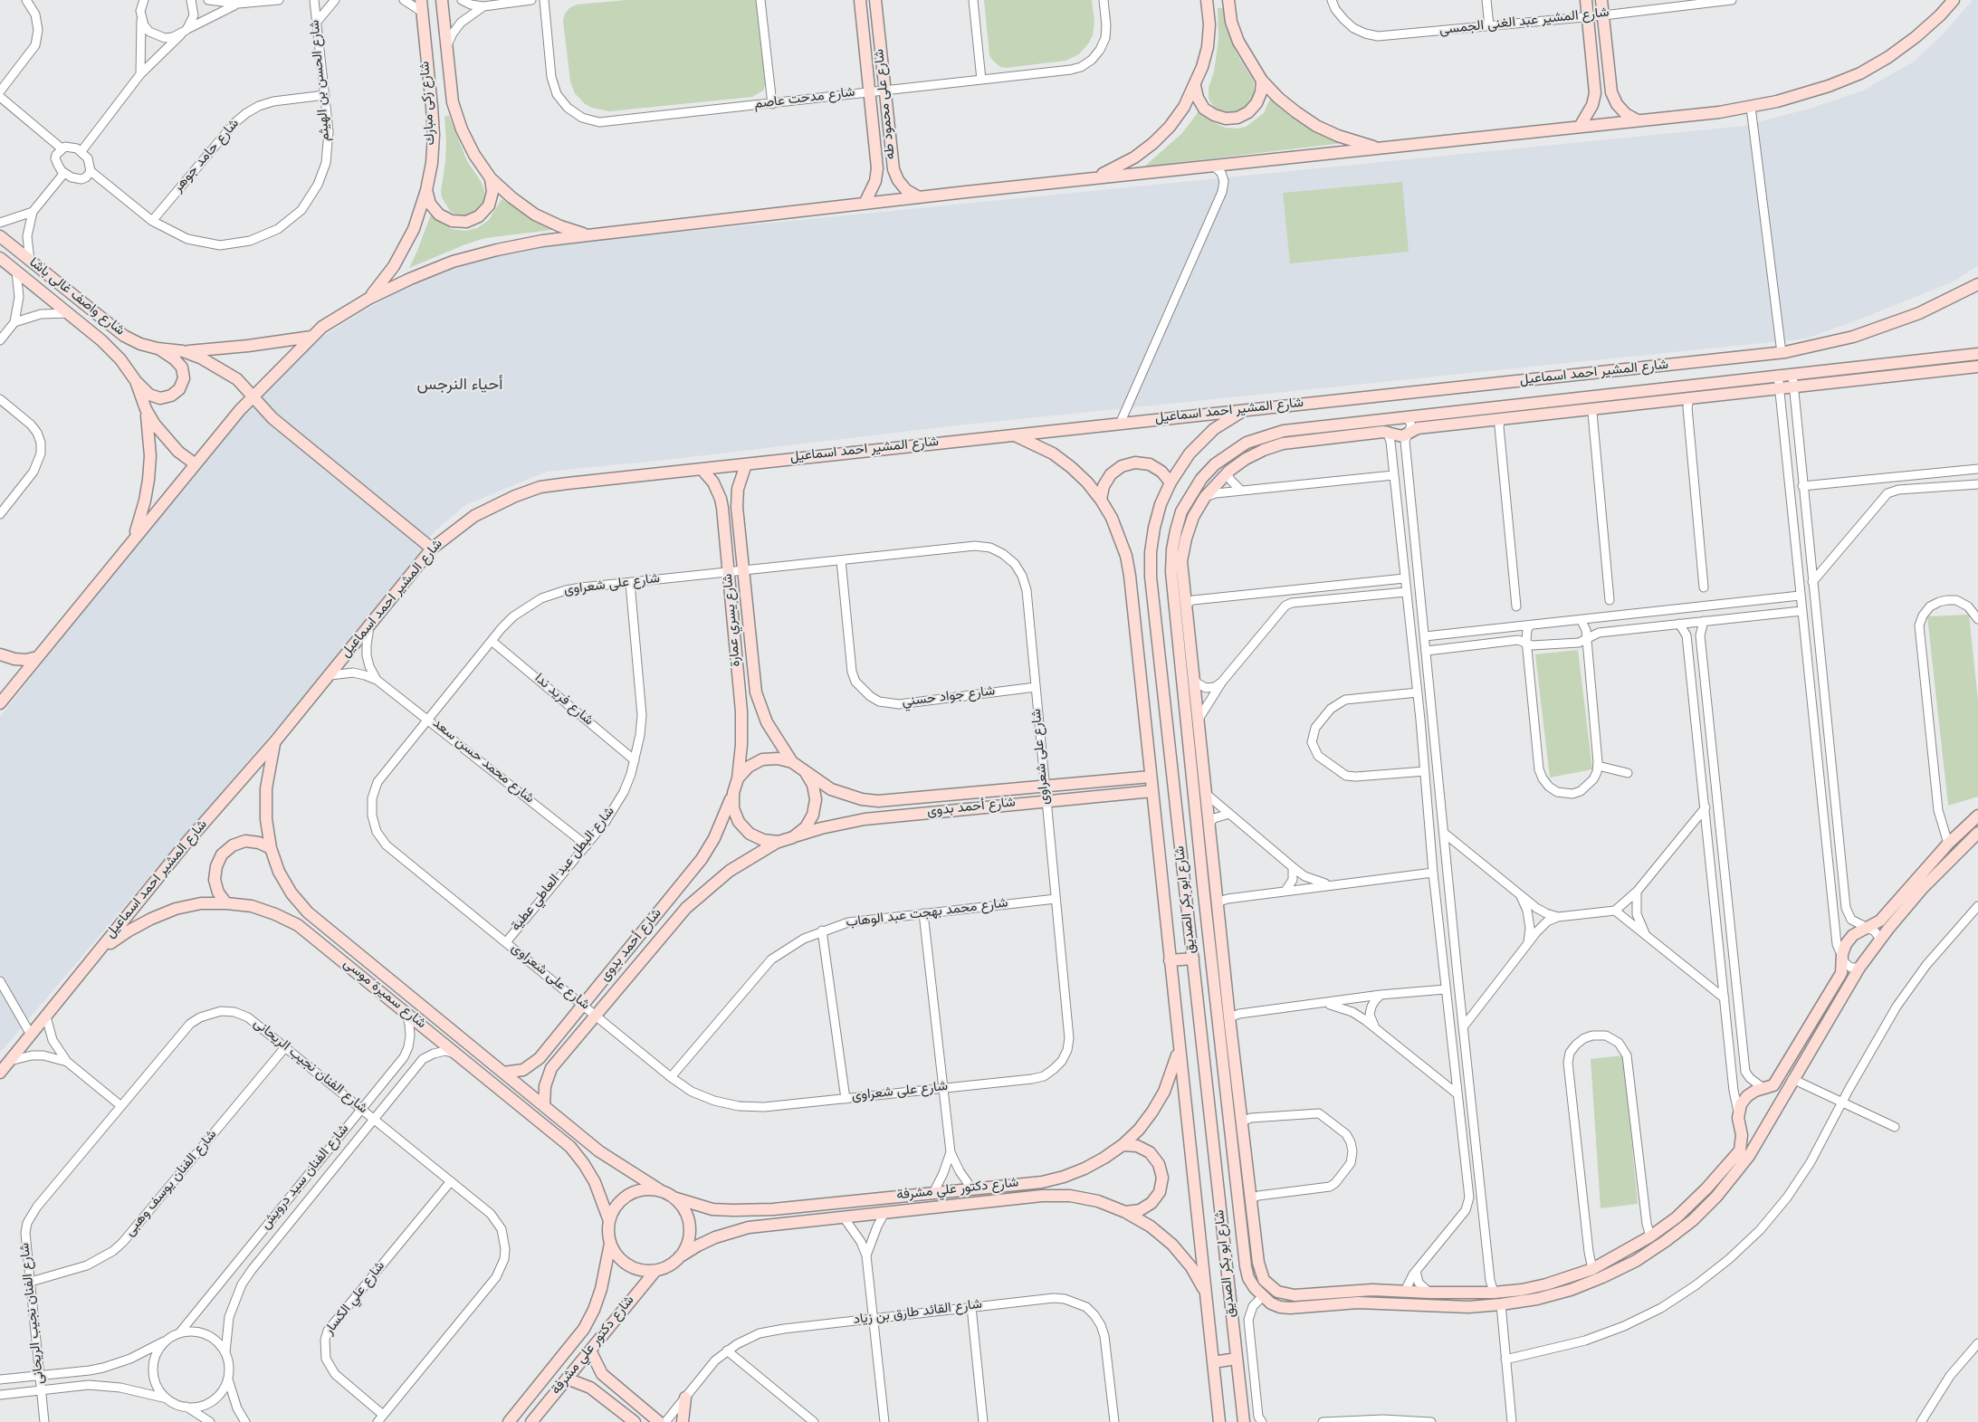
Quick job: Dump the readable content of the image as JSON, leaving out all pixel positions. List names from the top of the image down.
{
  "streets": {
    "street": [
      "شارع المشير عبد الغنى الجمسى",
      "شارع الحسن بن الهيثم",
      "شارع مدحت عاصم",
      "شارع زكى مبارك",
      "شارع على محمود طه",
      "شارع حامد جوهر",
      "شارع واصف غالى باشا",
      "شارع المشير احمد اسماعيل",
      "شارع على شعراوى",
      "شارع يسري عمارة",
      "شارع جواد حسني",
      "شارع فريد ندا",
      "شارع محمد حسن سعد",
      "شارع أحمد بدوى",
      "شارع البطل عبد العاطي عطية",
      "شارع ابو بكر الصديق",
      "شارع محمد بهجت عبد الوهاب",
      "شارع سميرة موسى",
      "شارع الفنان نجيب الريحانى",
      "شارع الفنان سيد درويش",
      "شارع الفنان يوسف وهبى",
      "شارع دكتور علي مشرفة",
      "شارع علي الكسار",
      "شارع القائد طارق بن زياد"
    ]
  },
  "crossings": [
    ["شارع الحسن بن الهيثم", "شارع حامد جوهر"],
    ["شارع مدحت عاصم", "شارع على محمود طه"],
    ["شارع واصف غالى باشا", "شارع المشير احمد اسماعيل"],
    ["شارع المشير احمد اسماعيل", "شارع يسري عمارة"],
    ["شارع المشير احمد اسماعيل", "شارع محمد حسن سعد"],
    ["شارع المشير احمد اسماعيل", "شارع ابو بكر الصديق"],
    ["شارع المشير احمد اسماعيل", "شارع سميرة موسى"],
    ["شارع على شعراوى", "شارع يسري عمارة"],
    ["شارع على شعراوى", "شارع جواد حسني"],
    ["شارع على شعراوى", "شارع فريد ندا"],
    ["شارع على شعراوى", "شارع محمد حسن سعد"],
    ["شارع على شعراوى", "شارع أحمد بدوى"],
    ["شارع على شعراوى", "شارع البطل عبد العاطي عطية"],
    ["شارع على شعراوى", "شارع محمد بهجت عبد الوهاب"],
    ["شارع يسري عمارة", "شارع أحمد بدوى"],
    ["شارع فريد ندا", "شارع البطل عبد العاطي عطية"],
    ["شارع محمد حسن سعد", "شارع البطل عبد العاطي عطية"],
    ["شارع أحمد بدوى", "شارع ابو بكر الصديق"],
    ["شارع أحمد بدوى", "شارع سميرة موسى"],
    ["شارع ابو بكر الصديق", "شارع دكتور علي مشرفة"],
    ["شارع سميرة موسى", "شارع الفنان سيد درويش"],
    ["شارع سميرة موسى", "شارع دكتور علي مشرفة"],
    ["شارع الفنان نجيب الريحانى", "شارع الفنان سيد درويش"],
    ["شارع الفنان نجيب الريحانى", "شارع الفنان يوسف وهبى"],
    ["شارع الفنان نجيب الريحانى", "شارع علي الكسار"]
  ],
  "districts": ["أحياء النرجس"]
}
